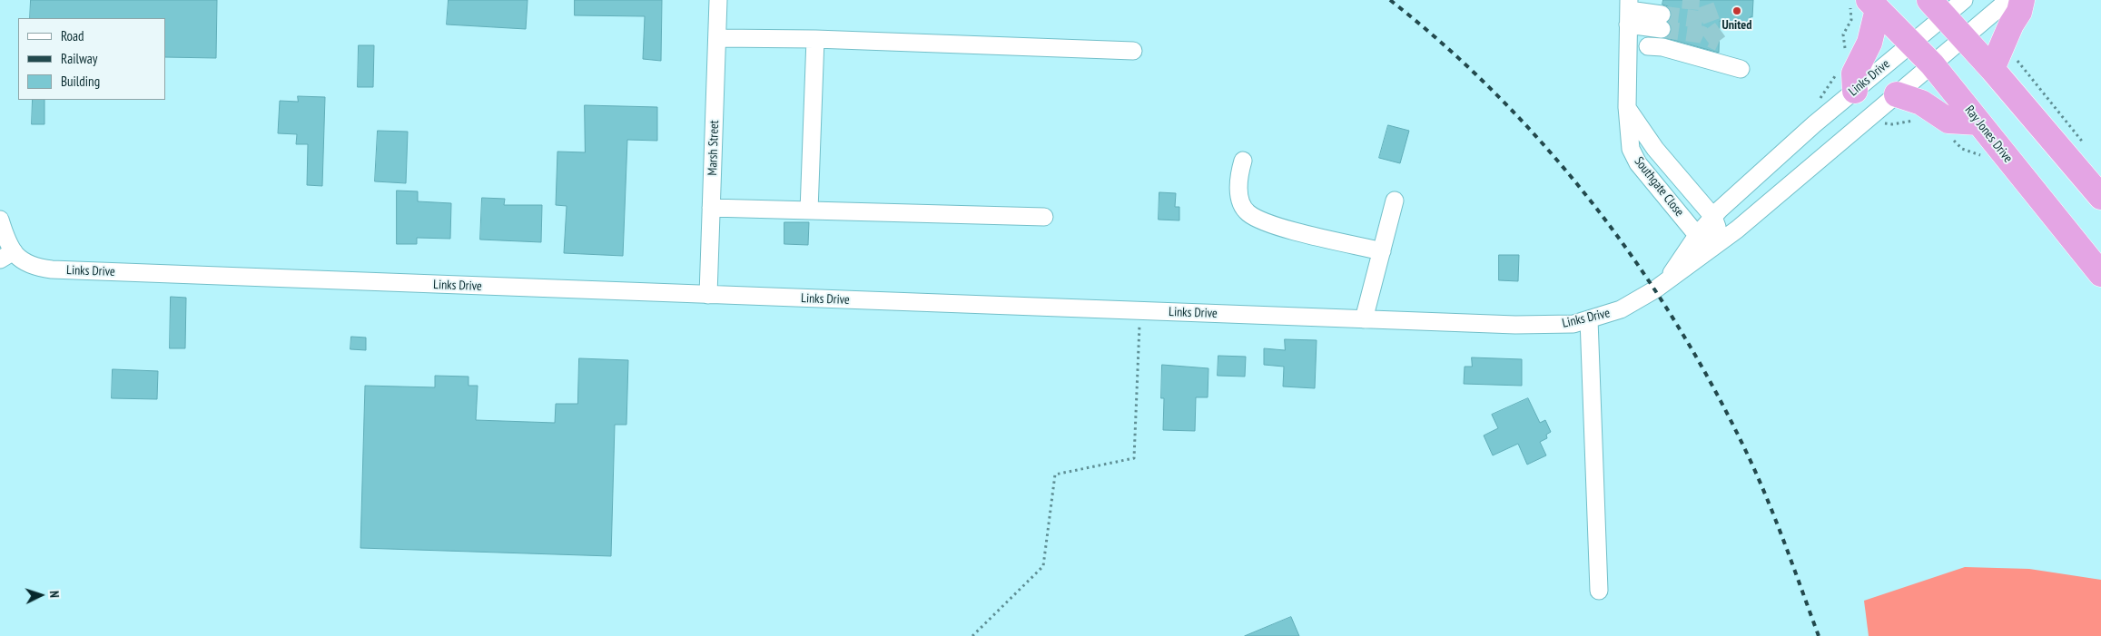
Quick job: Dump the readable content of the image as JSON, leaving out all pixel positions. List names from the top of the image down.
{
  "streets": {
    "highway": ["Ray Jones Drive"],
    "street": ["Links Drive", "Marsh Street", "Southgate Close"]
  },
  "crossings": [
    ["Links Drive", "Ray Jones Drive"],
    ["Links Drive", "Marsh Street"],
    ["Links Drive", "Southgate Close"]
  ],
  "places": ["United"],
  "legend": ["Road", "Railway", "Building"],
  "north": "right"
}
